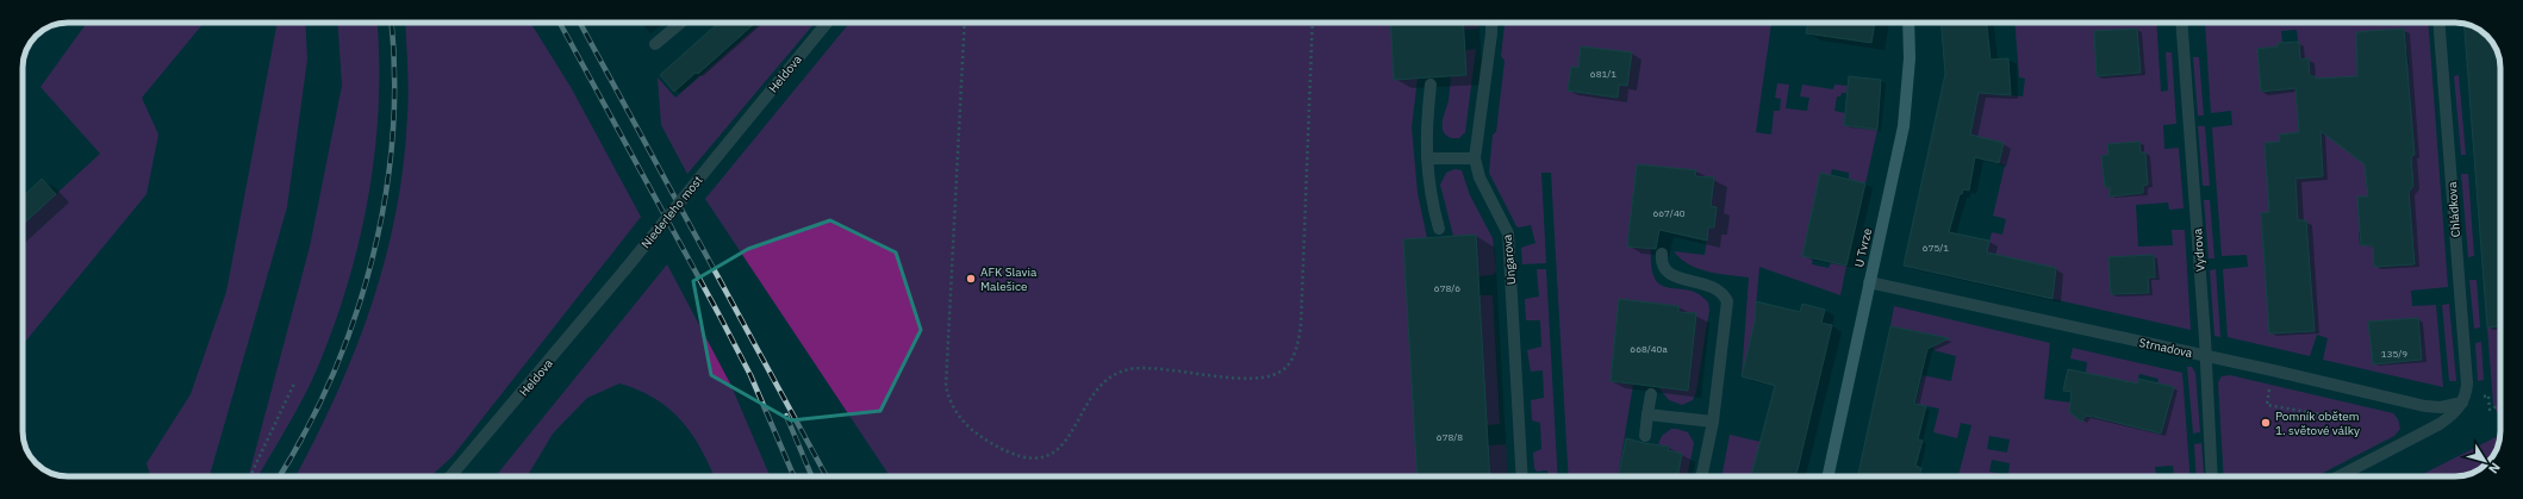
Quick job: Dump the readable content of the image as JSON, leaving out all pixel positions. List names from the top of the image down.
{
  "streets": {
    "main road": ["U Tvrze"],
    "street": [
      "Heldova",
      "Chládkova",
      "Niederleho most",
      "Vydrova",
      "Ungarova",
      "Strnadova"
    ]
  },
  "crossings": [
    ["Heldova", "Niederleho most"],
    ["Chládkova", "Strnadova"],
    ["U Tvrze", "Strnadova"],
    ["Vydrova", "Strnadova"]
  ],
  "places": ["AFK Slavia Malešice", "Pomník obětem 1. světové války"],
  "house_numbers": [
    "681/1",
    "667/40",
    "675/1",
    "678/6",
    "668/40a",
    "135/9",
    "678/8"
  ],
  "north": "bottom right"
}
